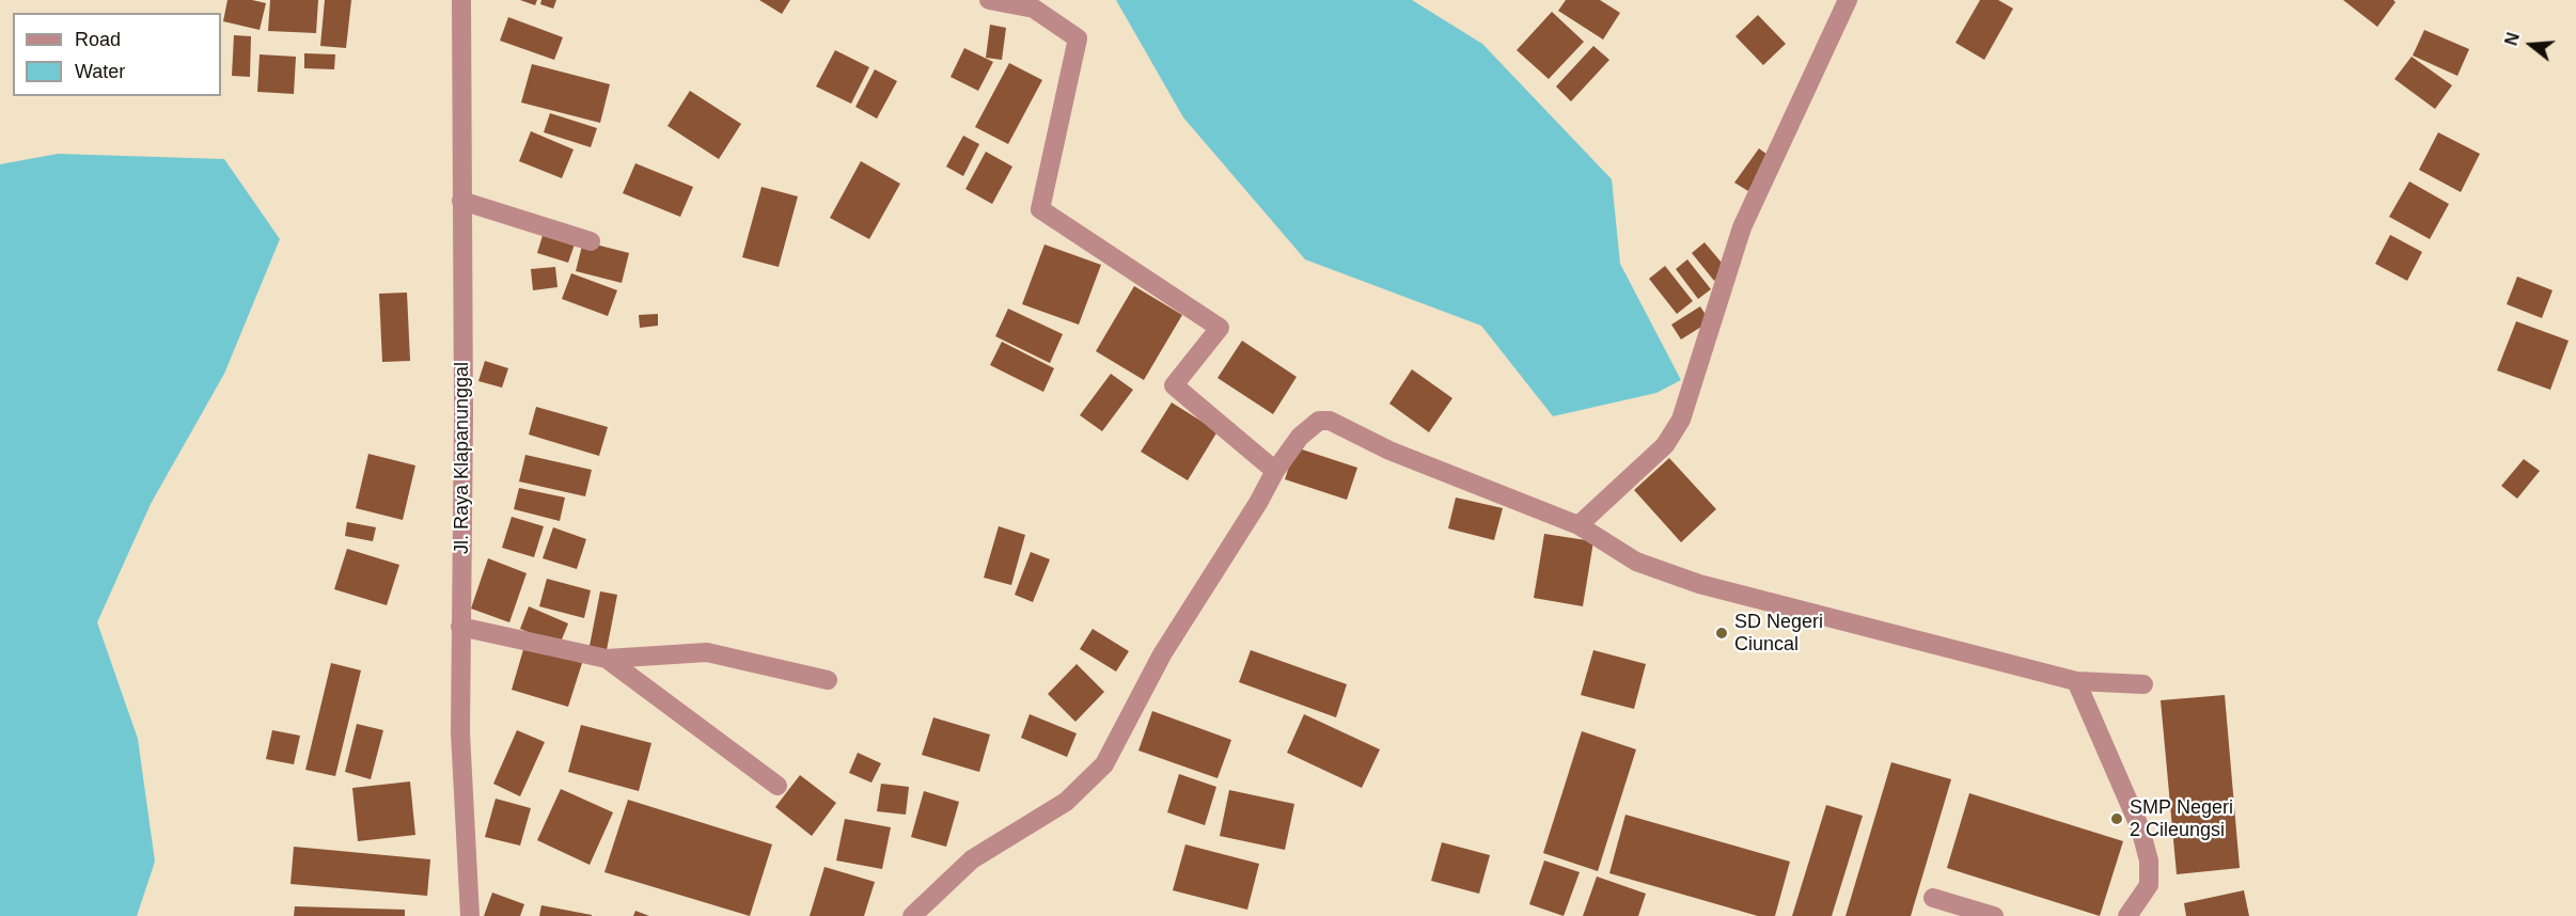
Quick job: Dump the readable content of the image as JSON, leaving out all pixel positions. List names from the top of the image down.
{
  "streets": {
    "street": ["Jl. Raya Klapanunggal"]
  },
  "places": ["SD Negeri Ciuncal", "SMP Negeri 2 Cileungsi"],
  "legend": ["Road", "Water"],
  "north": "left"
}
